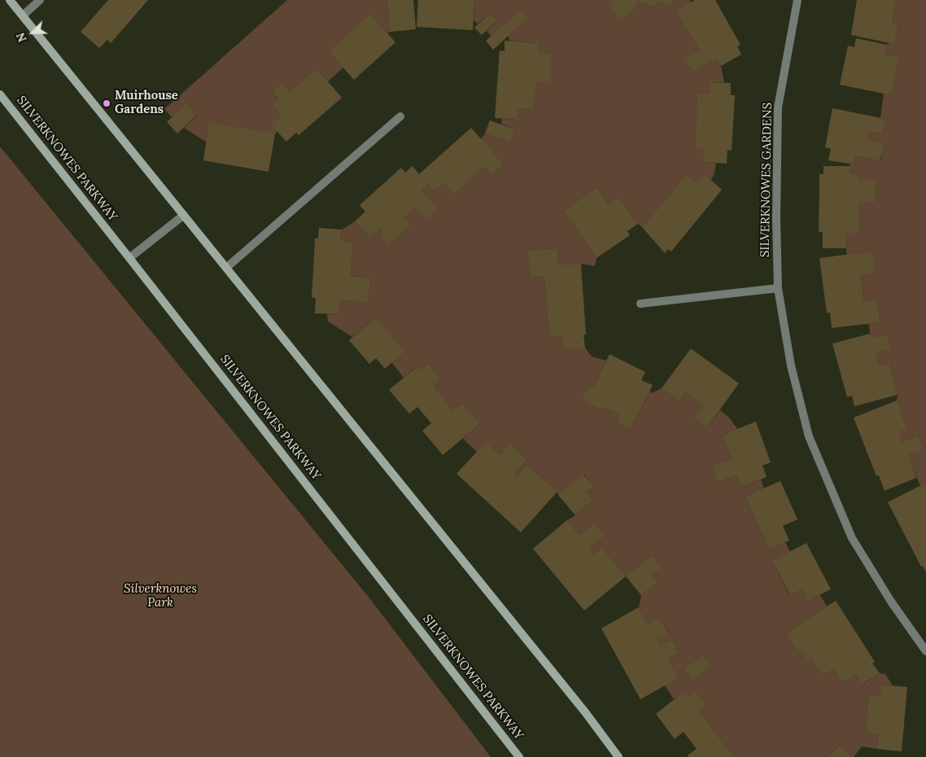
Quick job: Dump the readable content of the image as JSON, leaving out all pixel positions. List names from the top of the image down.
{
  "streets": {
    "street": ["SILVERKNOWES PARKWAY", "SILVERKNOWES GARDENS"]
  },
  "parks": ["Silverknowes Park"],
  "places": ["Muirhouse Gardens"],
  "north": "bottom left"
}
